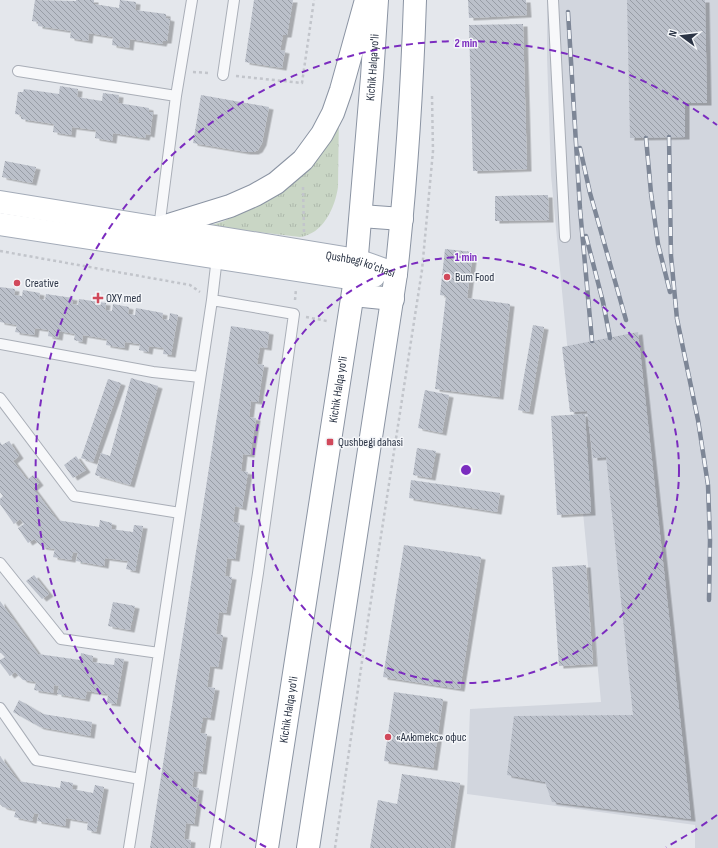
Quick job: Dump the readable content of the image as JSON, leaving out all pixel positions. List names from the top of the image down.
{
  "streets": {
    "main road": ["Kichik Halqa yo'li", "Qushbegi ko'chasi"]
  },
  "crossings": [
    ["Kichik Halqa yo'li", "Qushbegi ko'chasi"]
  ],
  "places": {
    "other": ["Bum Food", "Creative", "«Алютекс» офис"],
    "health": ["OXY med"],
    "transit": ["Qushbegi dahasi"]
  },
  "north": "left",
  "rings": ["2 min", "1 min"]
}
